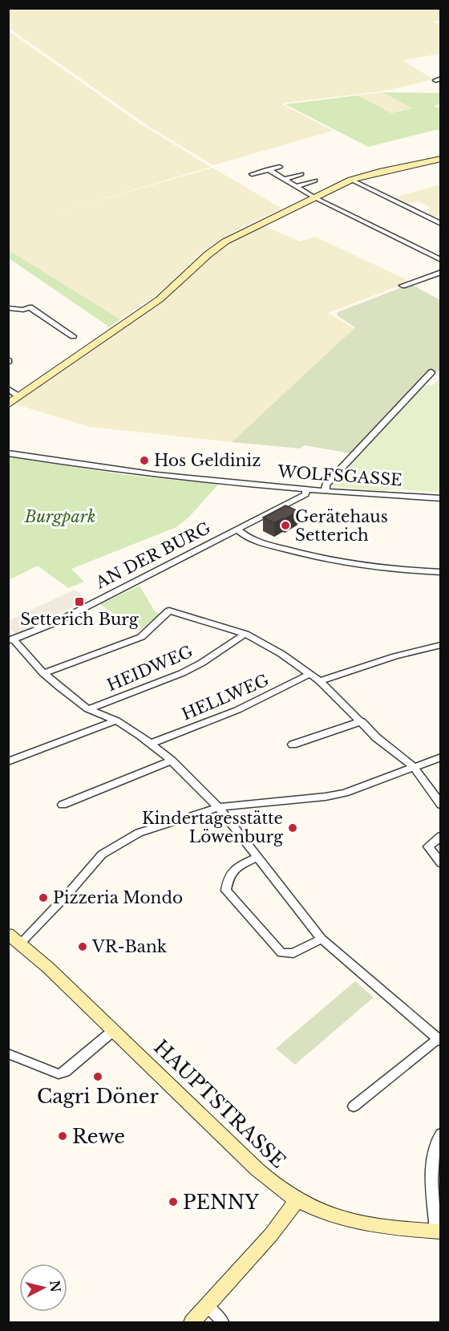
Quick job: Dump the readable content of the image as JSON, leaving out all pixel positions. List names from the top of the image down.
{
  "streets": {
    "street": [
      "WOLFSGASSE",
      "AN DER BURG",
      "HEIDWEG",
      "HELLWEG",
      "HAUPTSTRASSE"
    ]
  },
  "crossings": [
    ["WOLFSGASSE", "AN DER BURG"]
  ],
  "parks": ["Burgpark"],
  "places": {
    "other": [
      "Hos Geldiniz",
      "Gerätehaus Setterich",
      "Kindertagesstätte Löwenburg",
      "Pizzeria Mondo",
      "VR-Bank",
      "Cagri Döner",
      "Rewe",
      "PENNY"
    ],
    "transit": ["Setterich Burg"]
  },
  "north": "right"
}
